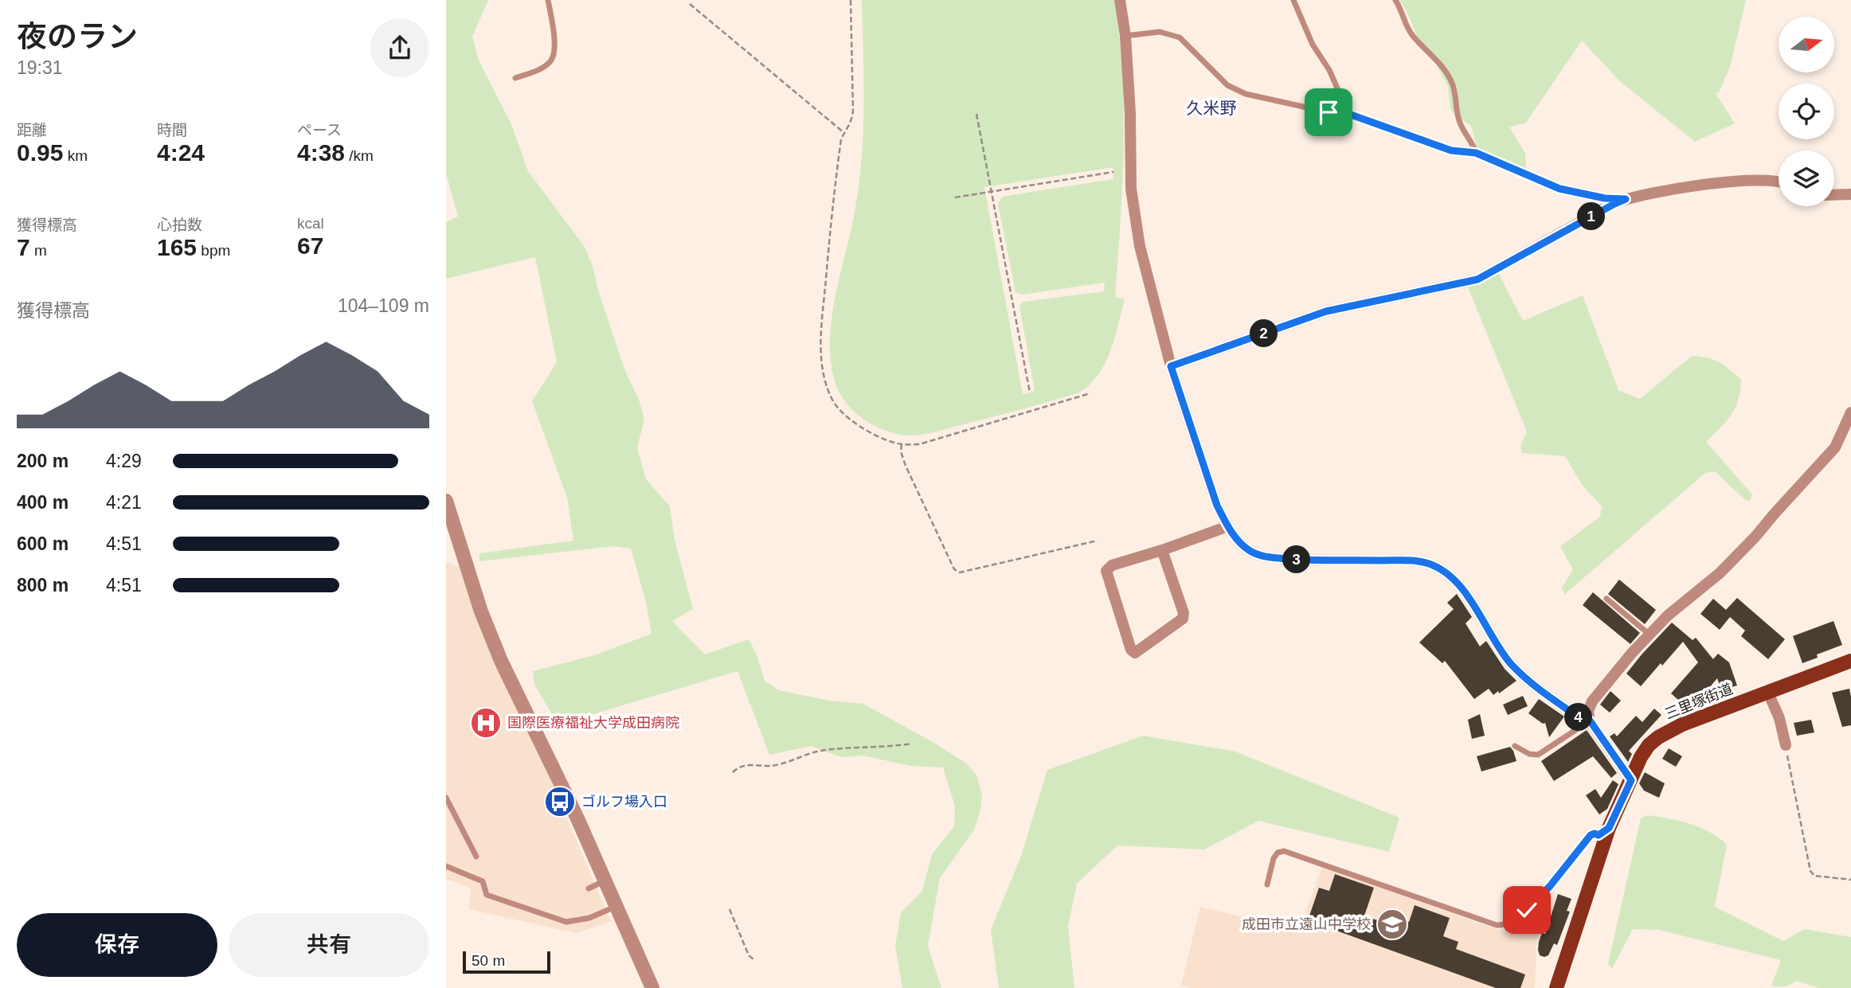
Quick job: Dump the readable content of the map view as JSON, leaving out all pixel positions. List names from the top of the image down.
{
  "streets": {
    "main road": ["三里塚街道"]
  },
  "districts": ["久米野"],
  "places": {
    "hospital": ["国際医療福祉大学成田病院"],
    "bus stop": ["ゴルフ場入口"],
    "school or university": ["成田市立遠山中学校"]
  },
  "scale_bar": "50 m",
  "north": "right",
  "page": {
    "heading": ["夜のラン", "19:31"],
    "stats": [
      ["距離", "0.95 km"],
      ["時間", "4:24"],
      ["ペース", "4:38 /km"],
      ["獲得標高", "7 m"],
      ["心拍数", "165 bpm"],
      ["kcal", "67"]
    ],
    "pins": [
      "1",
      "2",
      "3",
      "4"
    ],
    "chart": ["獲得標高", "104–109 m"],
    "list": [
      {
        "name": "200 m",
        "note": "4:29"
      },
      {
        "name": "400 m",
        "note": "4:21"
      },
      {
        "name": "600 m",
        "note": "4:51"
      },
      {
        "name": "800 m",
        "note": "4:51"
      }
    ],
    "buttons": ["保存", "共有"],
    "scale": "50 m"
  }
}
